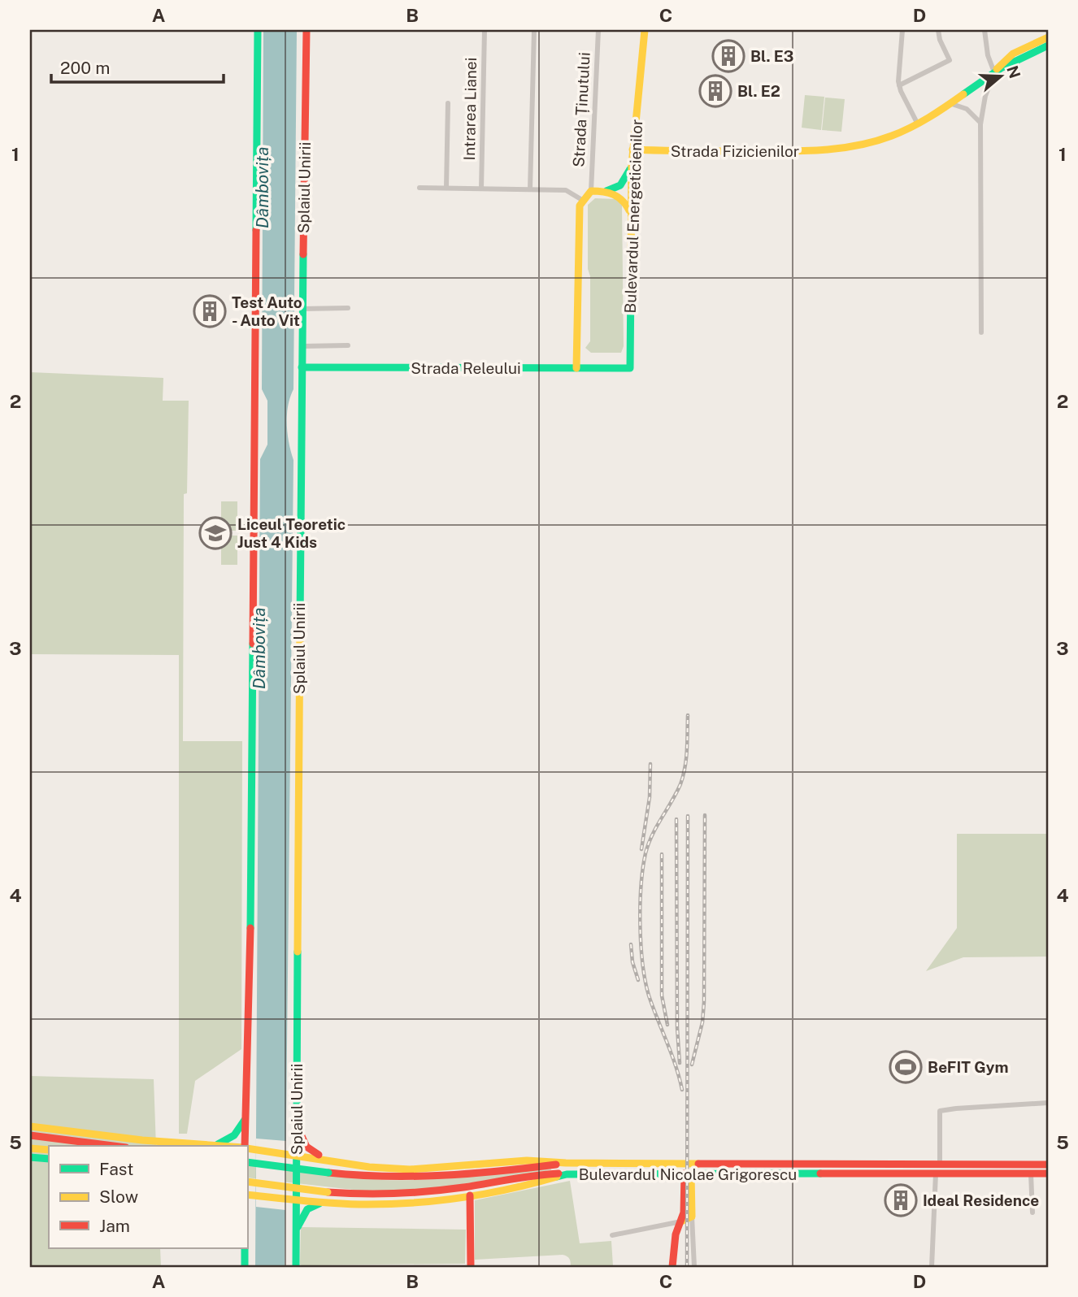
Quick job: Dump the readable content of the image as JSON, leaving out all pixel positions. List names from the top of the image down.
{
  "streets": {
    "main road": [
      "Strada Fizicienilor",
      "Splaiul Unirii",
      "Bulevardul Energeticienilor",
      "Strada Releului",
      "Bulevardul Nicolae Grigorescu"
    ],
    "street": ["Intrarea Lianei", "Strada Ținutului"]
  },
  "crossings": [
    ["Strada Fizicienilor", "Bulevardul Energeticienilor"],
    ["Splaiul Unirii", "Strada Releului"],
    ["Splaiul Unirii", "Bulevardul Nicolae Grigorescu"],
    ["Bulevardul Energeticienilor", "Strada Releului"]
  ],
  "water": ["Dâmbovița"],
  "places": {
    "building": [
      "Bl. E3",
      "Bl. E2",
      "Test Auto - Auto Vit",
      "Ideal Residence"
    ],
    "school or university": ["Liceul Teoretic Just 4 Kids"],
    "sports": ["BeFIT Gym"]
  },
  "legend": ["Fast", "Slow", "Jam"],
  "scale_bar": "200 m",
  "north": "right",
  "grid": {
    "columns": [
      "A",
      "B",
      "C",
      "D"
    ],
    "rows": [
      "1",
      "2",
      "3",
      "4",
      "5"
    ]
  }
}
